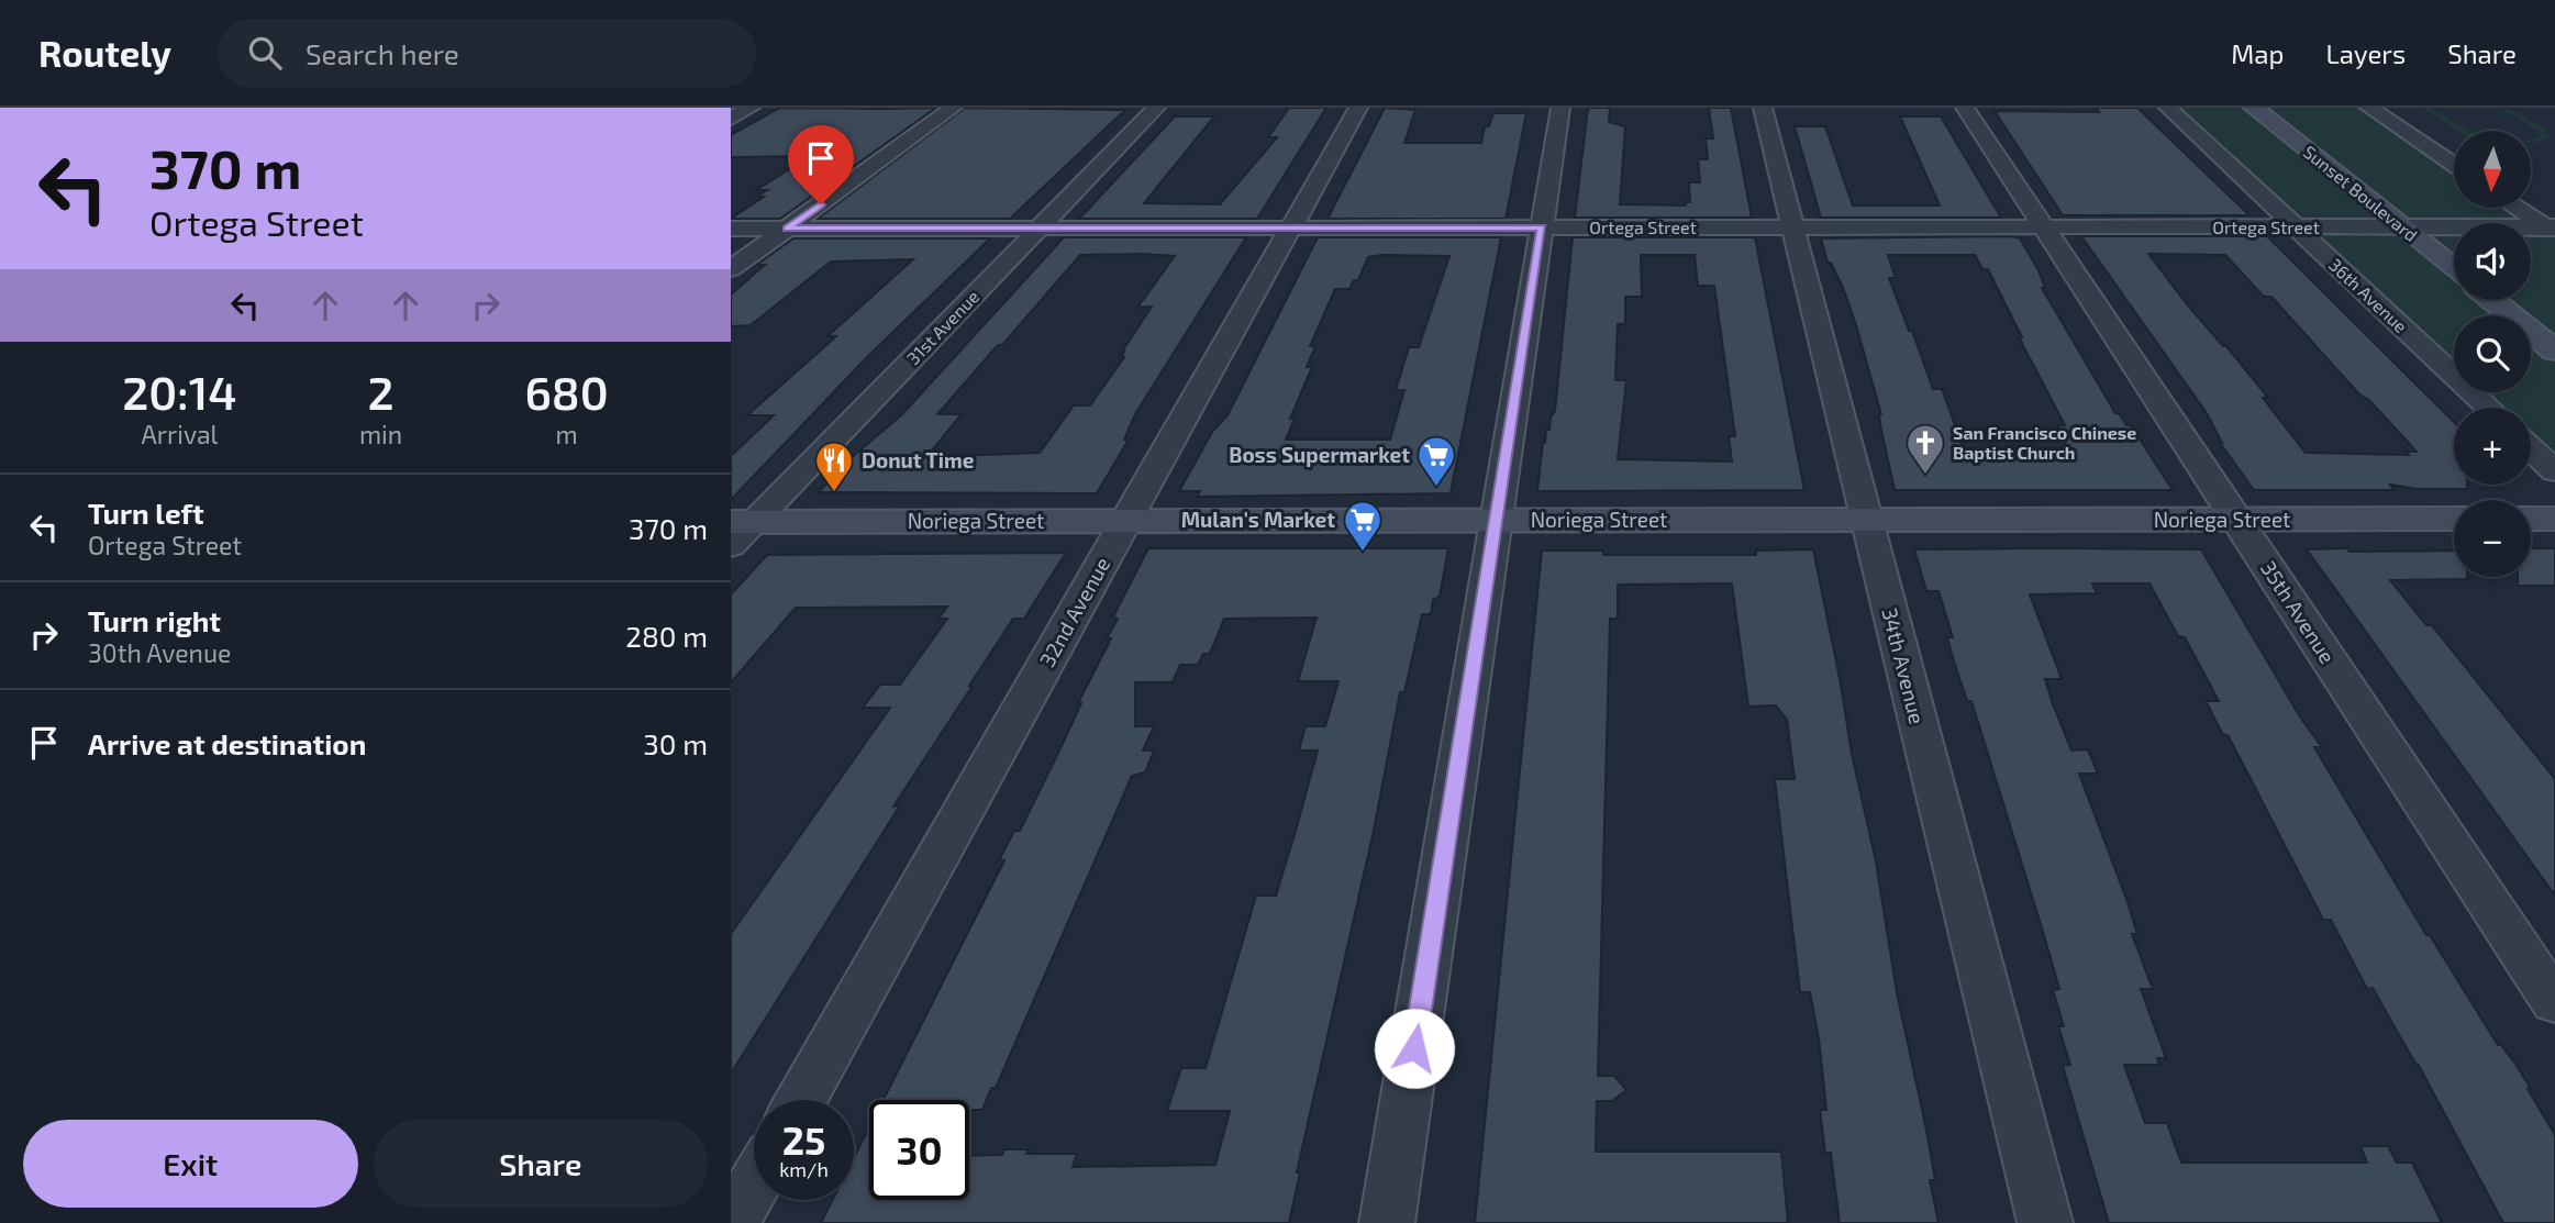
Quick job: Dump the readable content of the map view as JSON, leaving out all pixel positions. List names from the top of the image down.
{
  "streets": {
    "main road": ["Sunset Boulevard", "Noriega Street"],
    "street": [
      "Ortega Street",
      "36th Avenue",
      "31st Avenue",
      "32nd Avenue",
      "35th Avenue",
      "34th Avenue"
    ]
  },
  "crossings": [
    ["Sunset Boulevard", "Ortega Street"],
    ["Ortega Street", "36th Avenue"],
    ["Ortega Street", "31st Avenue"],
    ["Ortega Street", "32nd Avenue"],
    ["Ortega Street", "35th Avenue"],
    ["Ortega Street", "34th Avenue"],
    ["31st Avenue", "Noriega Street"],
    ["Noriega Street", "32nd Avenue"],
    ["Noriega Street", "35th Avenue"],
    ["Noriega Street", "34th Avenue"]
  ],
  "places": {
    "church": ["San Francisco Chinese Baptist Church"],
    "supermarket": ["Boss Supermarket", "Mulan's Market"],
    "restaurant": ["Donut Time"]
  },
  "north": "bottom",
  "page": {
    "header": "Routely",
    "search": "Search here",
    "nav": ["Map", "Layers", "Share"],
    "turn": ["370 m", "Ortega Street"],
    "map_buttons": ["+", "−"],
    "eta": [
      "20:14",
      "Arrival",
      "2",
      "min",
      "680",
      "m"
    ],
    "list": [
      {
        "name": "Turn left",
        "note": "Ortega Street",
        "value": "370 m"
      },
      {
        "name": "Turn right",
        "note": "30th Avenue",
        "value": "280 m"
      },
      {
        "name": "Arrive at destination",
        "value": "30 m"
      }
    ],
    "speed": "25 km/h",
    "limit": "30",
    "buttons": ["Exit", "Share"]
  }
}
